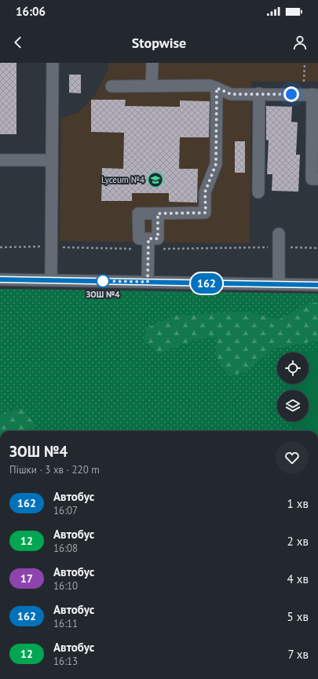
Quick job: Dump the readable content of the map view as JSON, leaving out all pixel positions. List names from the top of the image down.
{
  "places": {
    "school or university": ["Lyceum №4"],
    "other": ["ЗОШ №4"]
  },
  "lines": ["bus line 162"],
  "page": {
    "status": "16:06",
    "header": "Stopwise",
    "on_map": "162",
    "heading": ["ЗОШ №4", "Пішки · 3 хв · 220 m"],
    "list": [
      {
        "mark": "162",
        "name": "Автобус",
        "note": "16:07",
        "value": "1 хв"
      },
      {
        "mark": "12",
        "name": "Автобус",
        "note": "16:08",
        "value": "2 хв"
      },
      {
        "mark": "17",
        "name": "Автобус",
        "note": "16:10",
        "value": "4 хв"
      },
      {
        "mark": "162",
        "name": "Автобус",
        "note": "16:11",
        "value": "5 хв"
      },
      {
        "mark": "12",
        "name": "Автобус",
        "note": "16:13",
        "value": "7 хв"
      }
    ]
  }
}
